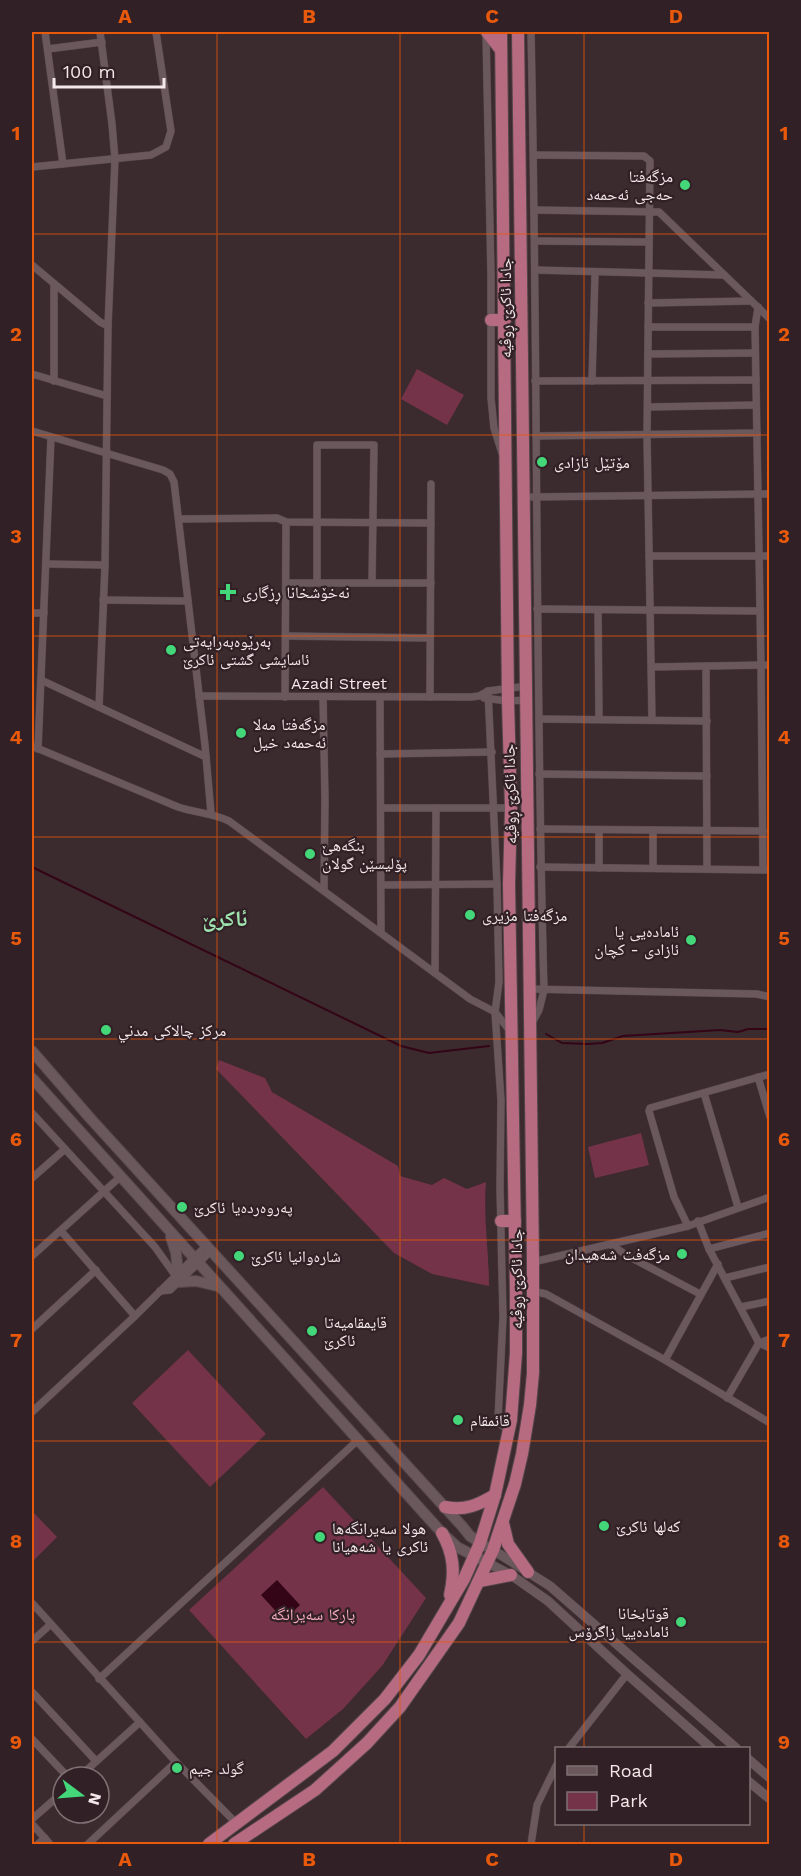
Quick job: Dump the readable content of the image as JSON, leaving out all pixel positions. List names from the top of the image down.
{
  "streets": {
    "highway": ["جادا ئاکرێ ڕوڤیە"],
    "street": ["Azadi Street"]
  },
  "crossings": [
    ["جادا ئاکرێ ڕوڤیە", "Azadi Street"]
  ],
  "districts": ["ئاکرێ"],
  "parks": ["پارکا سەیرانگه"],
  "places": {
    "other": [
      "مزگەفتا حەجی ئەحمەد",
      "مۆتێل ئازادی",
      "بەرێوەبەرایەتی ئاسایشی گشتی ئاکرێ",
      "مزگەفتا مەلا ئەحمەد خیل",
      "بنگە‌ھێ پۆلیسێن گولان",
      "مزگەفتا مزیری",
      "ئامادەیی یا ئازادی - کچان",
      "مركز چالاکى مدني",
      "پەروەردەیا ئاكرێ",
      "مزگەفت شه‌هيدان",
      "شارەوانیا ئاکرێ",
      "قایمقامیەتا ئاکرێ",
      "قائمقام",
      "کەلها ئاکرێ",
      "هولا سەیرانگەها ئاکری یا شەهیانا",
      "قوتابخانا ئامادەییا زاگرۆس",
      "گولد جیم"
    ],
    "health": ["نەخۆشخانا ڕزگاری"]
  },
  "legend": ["Road", "Park"],
  "scale_bar": "100 m",
  "north": "right",
  "grid": {
    "columns": [
      "A",
      "B",
      "C",
      "D"
    ],
    "rows": [
      "1",
      "2",
      "3",
      "4",
      "5",
      "6",
      "7",
      "8",
      "9"
    ]
  }
}
